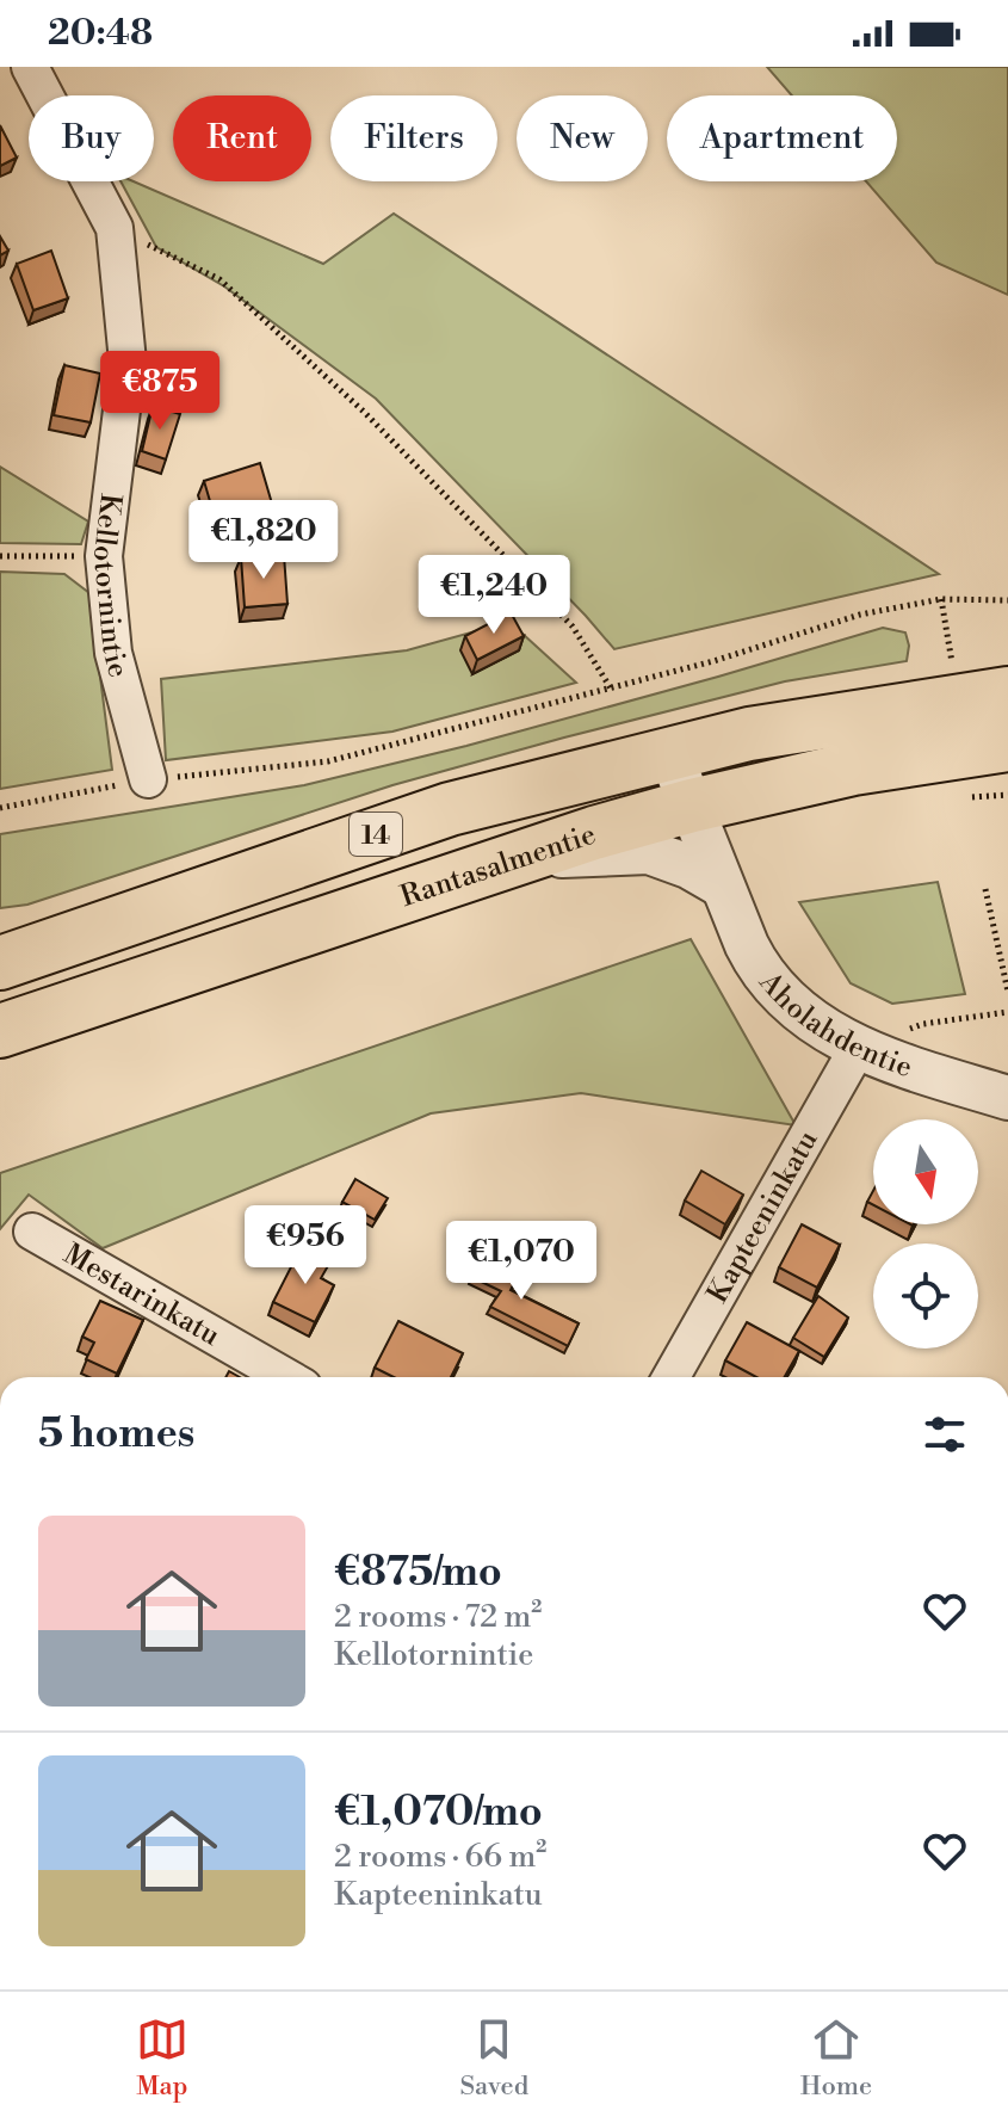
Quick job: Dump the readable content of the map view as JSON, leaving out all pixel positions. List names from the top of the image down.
{
  "streets": {
    "highway": ["14", "Rantasalmentie"],
    "street": [
      "Kellotornintie",
      "Aholahdentie",
      "Kapteeninkatu",
      "Mestarinkatu"
    ]
  },
  "crossings": [
    ["Rantasalmentie", "Aholahdentie"],
    ["Aholahdentie", "Kapteeninkatu"]
  ],
  "north": "bottom",
  "page": {
    "status": "20:48",
    "chip": [
      "Buy",
      "Rent",
      "Filters",
      "New",
      "Apartment"
    ],
    "price": [
      "€875",
      "€1,820",
      "€1,240",
      "€956",
      "€1,070"
    ],
    "heading": "5 homes",
    "list": [
      {
        "name": "€875/mo",
        "note": "2 rooms · 72 m² · Kellotornintie"
      },
      {
        "name": "€1,070/mo",
        "note": "2 rooms · 66 m² · Kapteeninkatu"
      }
    ],
    "tabs": ["Map", "Saved", "Home"]
  }
}
